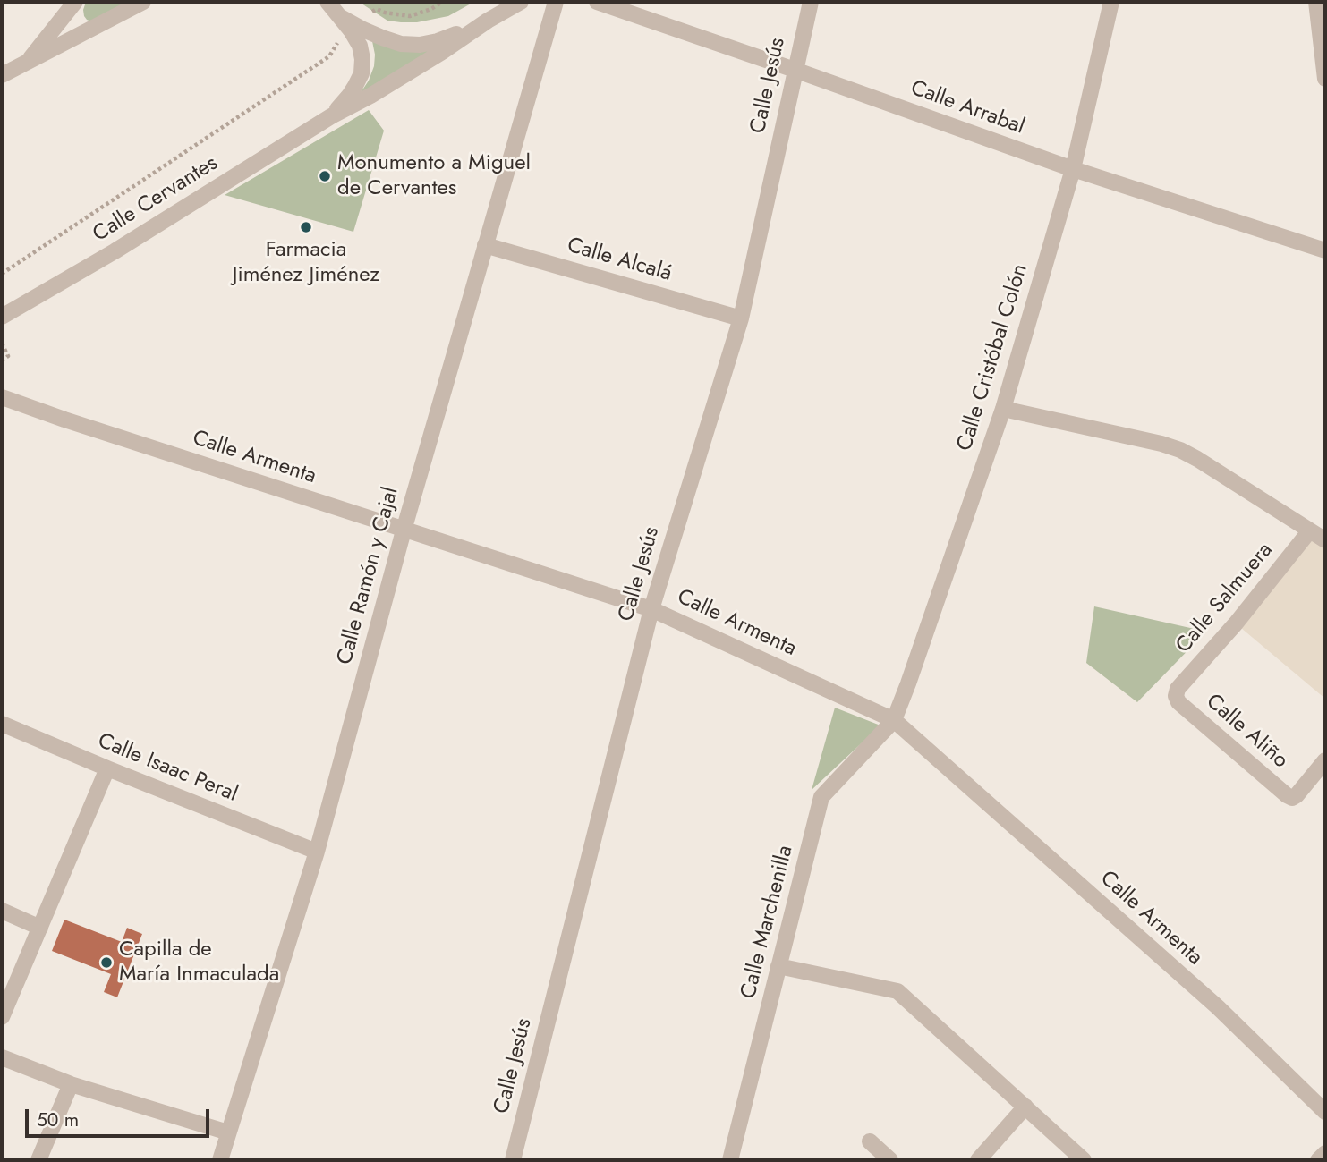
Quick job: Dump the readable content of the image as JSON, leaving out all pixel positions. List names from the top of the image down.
{
  "streets": {
    "street": [
      "Calle Jesús",
      "Calle Arrabal",
      "Calle Cervantes",
      "Calle Alcalá",
      "Calle Cristóbal Colón",
      "Calle Armenta",
      "Calle Ramón y Cajal",
      "Calle Salmuera",
      "Calle Aliño",
      "Calle Isaac Peral",
      "Calle Marchenilla"
    ]
  },
  "crossings": [
    ["Calle Jesús", "Calle Arrabal"],
    ["Calle Jesús", "Calle Alcalá"],
    ["Calle Jesús", "Calle Armenta"],
    ["Calle Arrabal", "Calle Cristóbal Colón"],
    ["Calle Alcalá", "Calle Ramón y Cajal"],
    ["Calle Cristóbal Colón", "Calle Armenta"],
    ["Calle Cristóbal Colón", "Calle Marchenilla"],
    ["Calle Armenta", "Calle Ramón y Cajal"],
    ["Calle Armenta", "Calle Marchenilla"],
    ["Calle Ramón y Cajal", "Calle Isaac Peral"],
    ["Calle Salmuera", "Calle Aliño"]
  ],
  "places": ["Monumento a Miguel de Cervantes", "Farmacia Jiménez Jiménez", "Capilla de María Inmaculada"],
  "scale_bar": "50 m"
}
